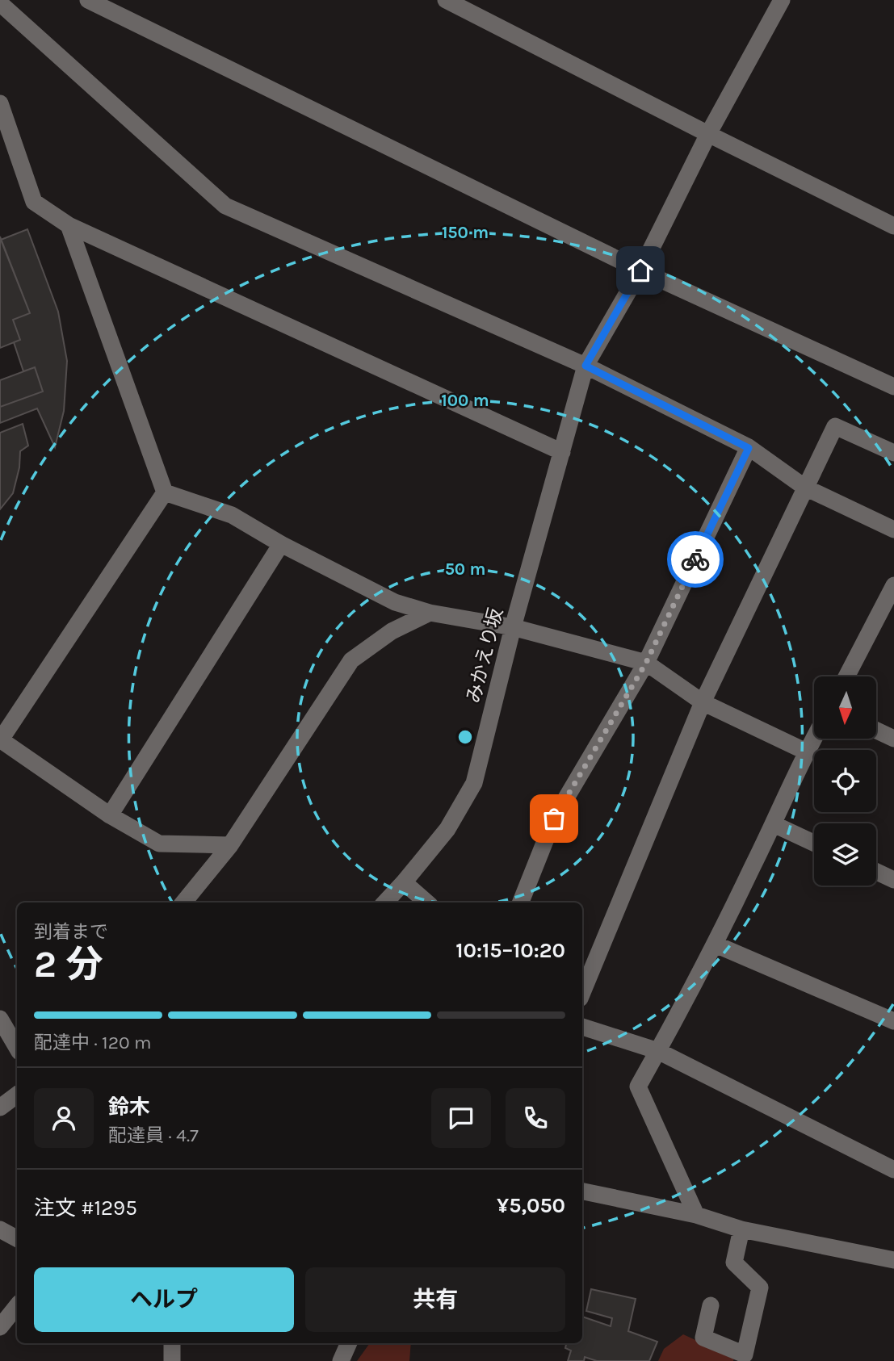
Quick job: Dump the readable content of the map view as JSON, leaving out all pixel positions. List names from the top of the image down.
{
  "streets": {
    "street": ["みかえり坂"]
  },
  "north": "bottom",
  "page": {
    "heading": ["2 分", "到着まで", "10:15–10:20"],
    "panel": [
      "鈴木",
      "配達員 · 4.7",
      "注文 #1295",
      "¥5,050"
    ],
    "bar": "配達中 · 120 m",
    "buttons": ["ヘルプ", "共有"]
  },
  "rings": ["150 m", "100 m", "50 m"]
}
